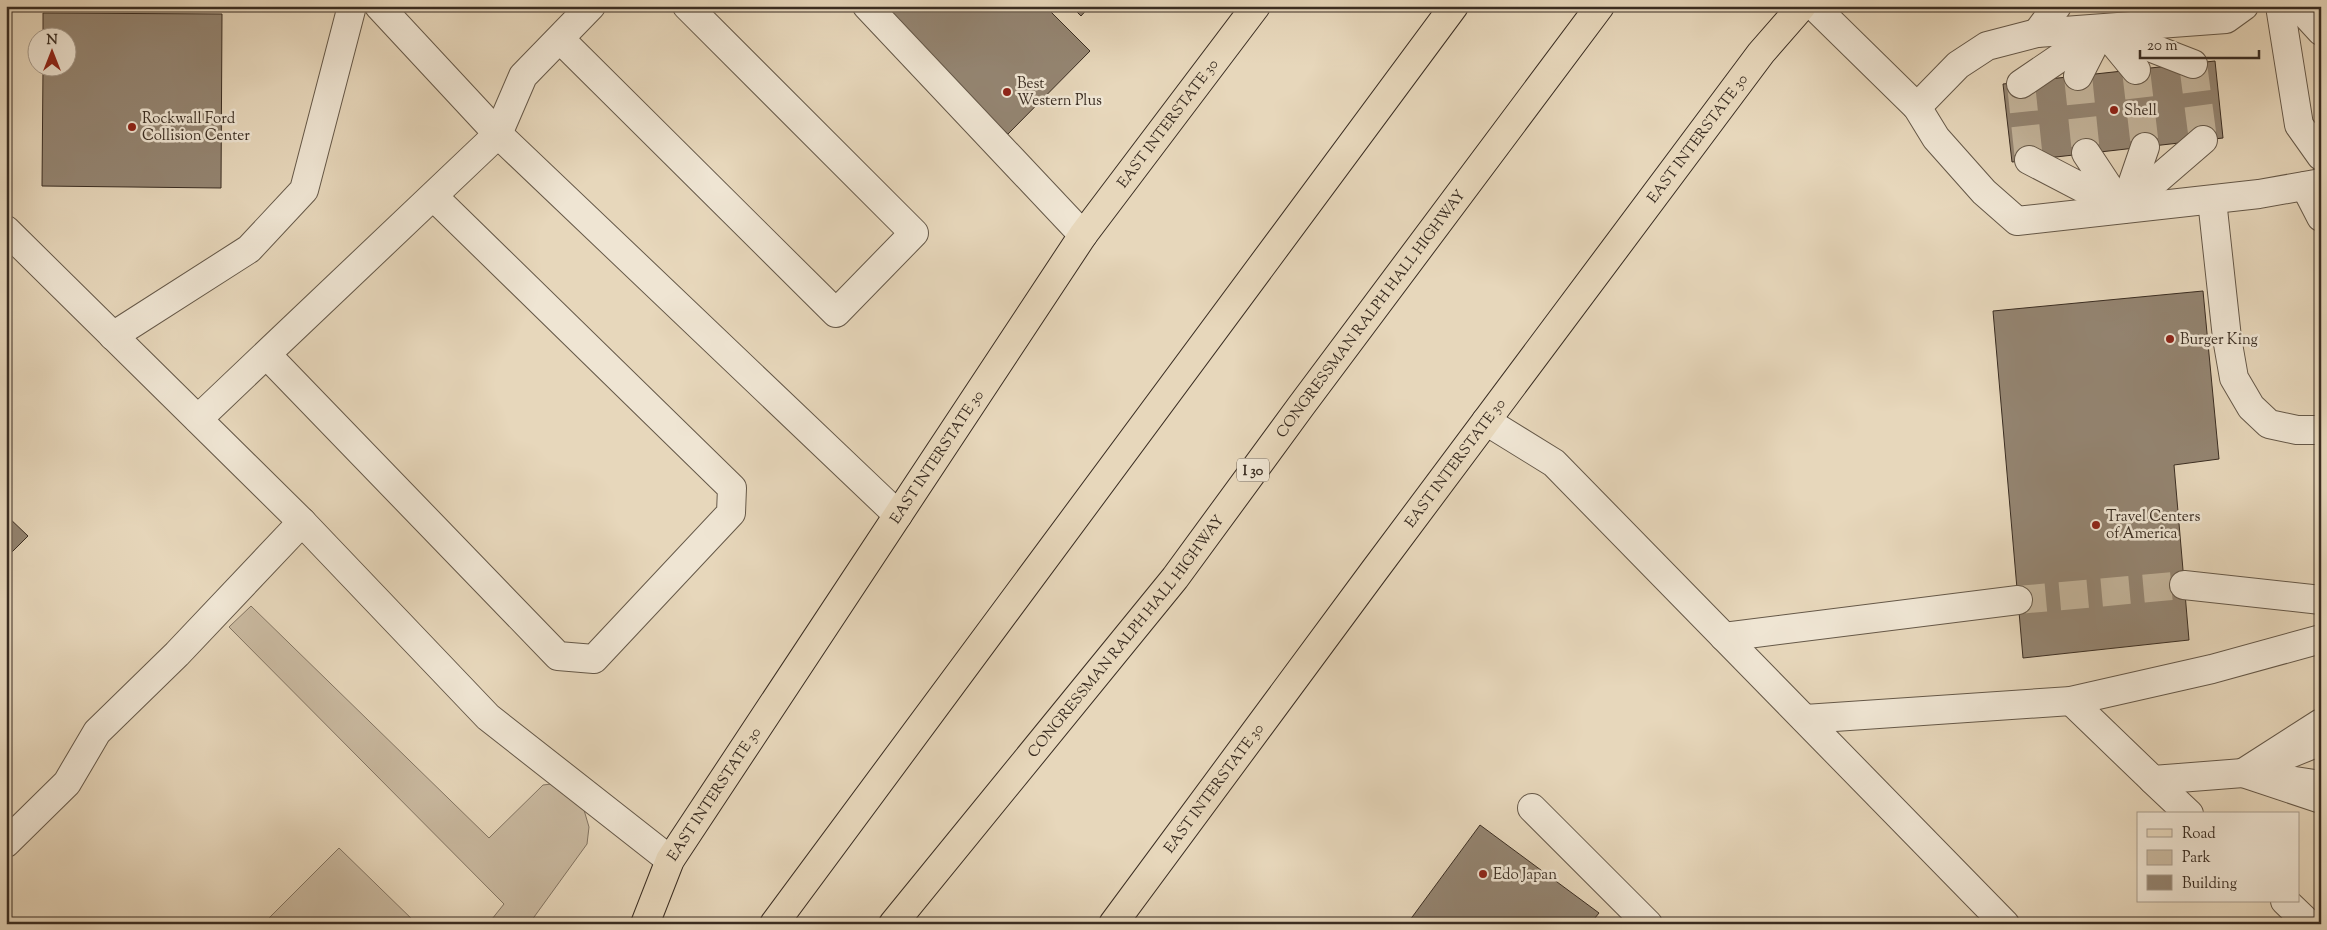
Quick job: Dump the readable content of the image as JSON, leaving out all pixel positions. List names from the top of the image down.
{
  "streets": {
    "main road": ["EAST INTERSTATE 30", "CONGRESSMAN RALPH HALL HIGHWAY", "I 30"]
  },
  "places": [
    "Best Western Plus",
    "Shell",
    "Rockwall Ford Collision Center",
    "Burger King",
    "Travel Centers of America",
    "Edo Japan"
  ],
  "legend": ["Road", "Park", "Building"],
  "scale_bar": "20 m",
  "north": "top"
}
